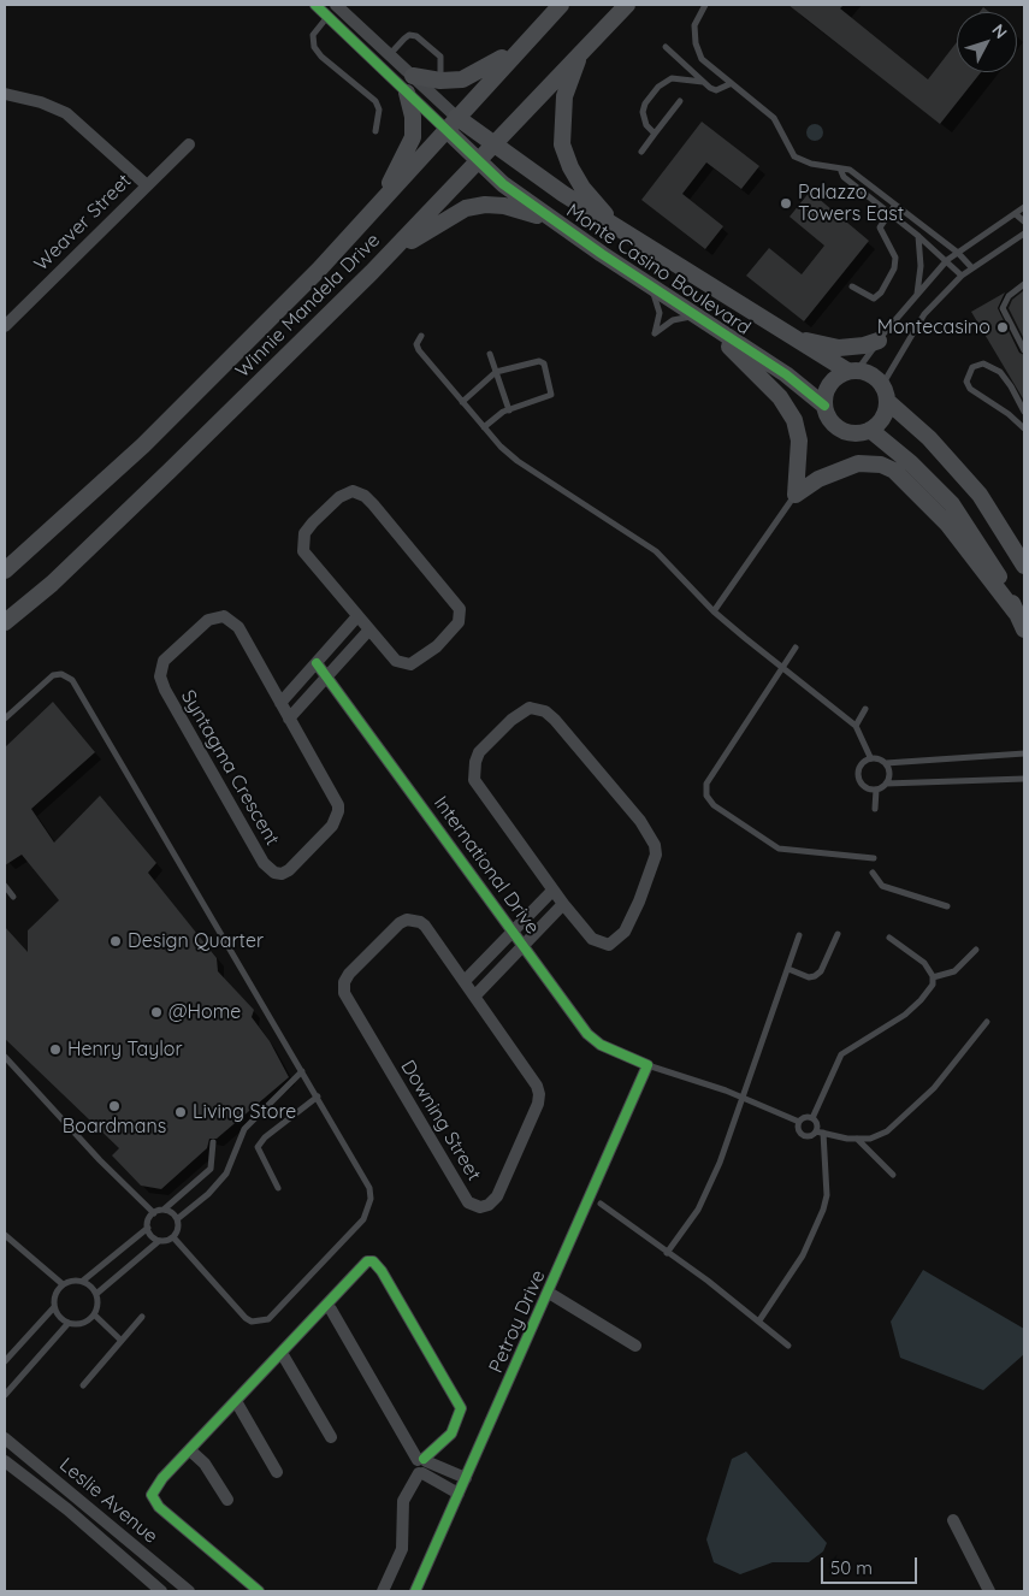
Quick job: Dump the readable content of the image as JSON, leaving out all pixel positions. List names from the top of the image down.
{
  "streets": {
    "main road": ["Monte Casino Boulevard", "Winnie Mandela Drive"],
    "street": [
      "Weaver Street",
      "Syntagma Crescent",
      "International Drive",
      "Downing Street",
      "Petroy Drive",
      "Leslie Avenue"
    ]
  },
  "crossings": [
    ["Monte Casino Boulevard", "Winnie Mandela Drive"],
    ["International Drive", "Petroy Drive"]
  ],
  "places": [
    "Palazzo Towers East",
    "Montecasino",
    "Design Quarter",
    "@Home",
    "Henry Taylor",
    "Boardmans",
    "Living Store"
  ],
  "scale_bar": "50 m",
  "north": "top right"
}
